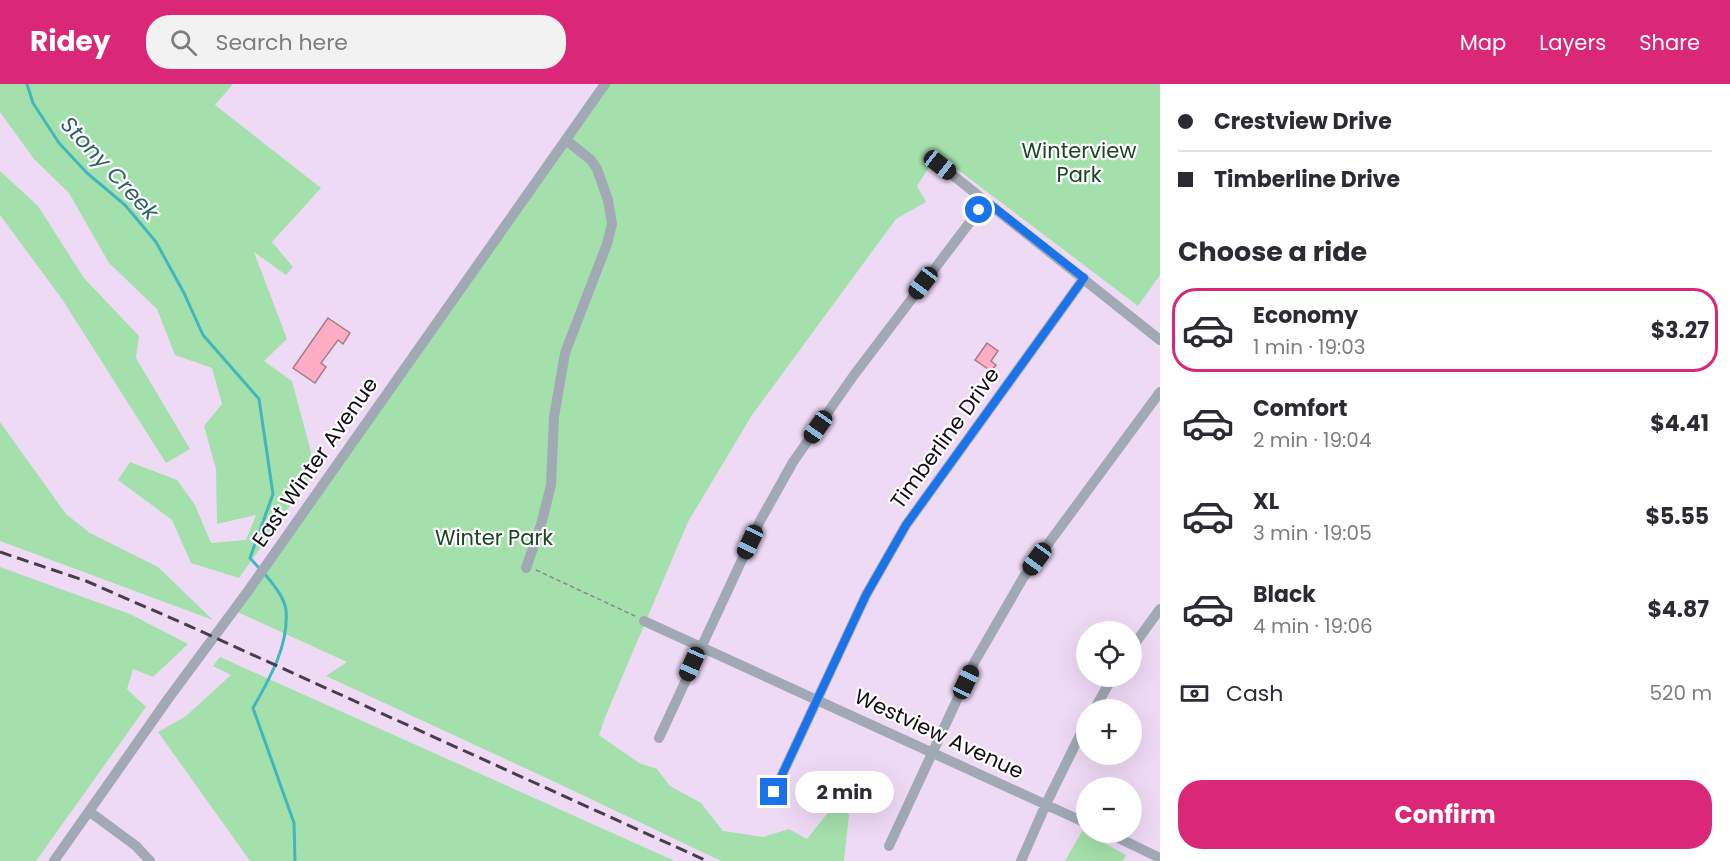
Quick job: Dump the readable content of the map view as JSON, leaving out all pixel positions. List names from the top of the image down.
{
  "streets": {
    "street": ["Timberline Drive", "East Winter Avenue", "Westview Avenue"]
  },
  "crossings": [
    ["Timberline Drive", "Westview Avenue"]
  ],
  "water": ["Stony Creek"],
  "parks": ["Winterview Park", "Winter Park"],
  "page": {
    "header": "Ridey",
    "search": "Search here",
    "nav": ["Map", "Layers", "Share"],
    "banner": ["Crestview Drive", "Timberline Drive"],
    "heading": "Choose a ride",
    "list": [
      {
        "name": "Economy",
        "note": "1 min · 19:03",
        "value": "$3.27"
      },
      {
        "name": "Comfort",
        "note": "2 min · 19:04",
        "value": "$4.41"
      },
      {
        "name": "XL",
        "note": "3 min · 19:05",
        "value": "$5.55"
      },
      {
        "name": "Black",
        "note": "4 min · 19:06",
        "value": "$4.87"
      }
    ],
    "map_buttons": ["+", "−"],
    "pay": ["Cash", "520 m"],
    "buttons": "Confirm",
    "bubble": "2 min"
  }
}
